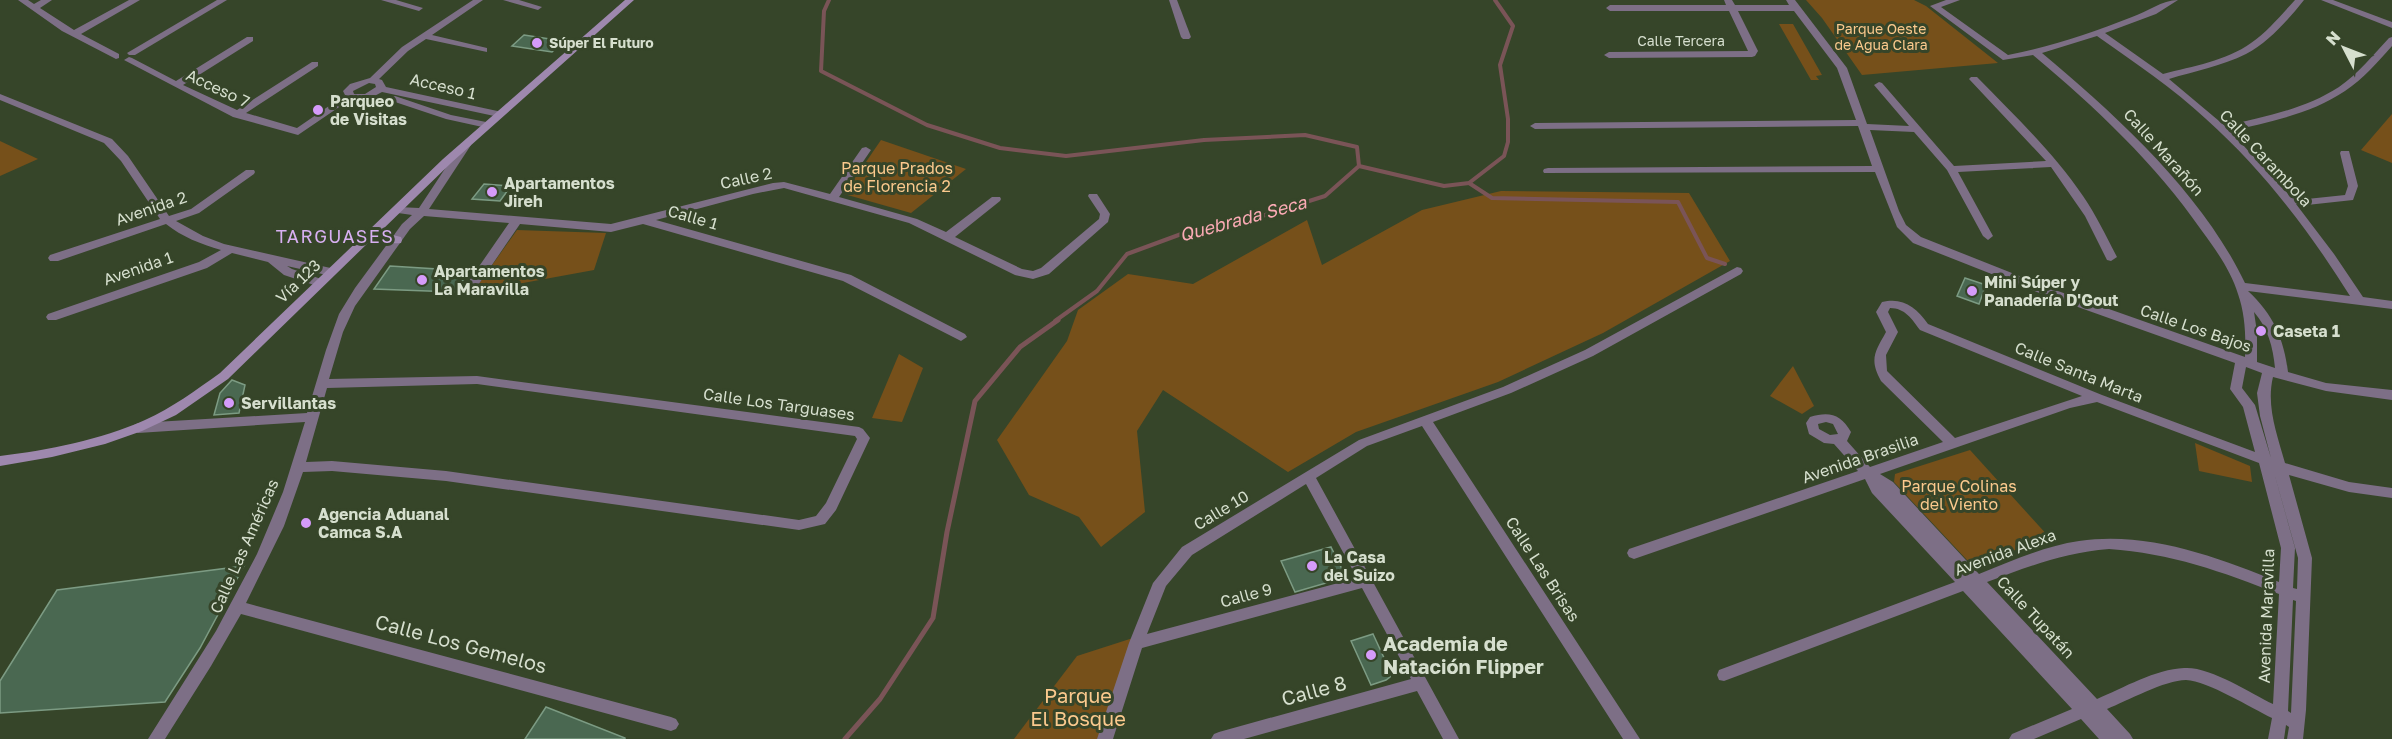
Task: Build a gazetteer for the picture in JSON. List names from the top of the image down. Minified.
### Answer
{"streets":{"main road":["Vía 123"],"street":["Calle Tercera","Acceso 1","Acceso 7","Calle Marañón","Calle Carambola","Calle 2","Avenida 2","Calle 1","Avenida 1","Calle Los Bajos","Calle Santa Marta","Calle Los Targuases","Avenida Brasilia","Calle 10","Calle Las Américas","Avenida Alexa","Calle Las Brisas","Calle 9","Avenida Maravilla","Calle Tupatán","Calle Los Gemelos","Calle 8"]},"crossings":[["Acceso 1","Acceso 7"],["Acceso 1","Vía 123"],["Calle Marañón","Calle Los Bajos"],["Calle Marañón","Avenida Maravilla"],["Calle 2","Calle 1"],["Calle 1","Vía 123"],["Calle 1","Calle Las Américas"],["Vía 123","Calle Las Américas"],["Calle Los Bajos","Avenida Maravilla"],["Calle Santa Marta","Avenida Brasilia"],["Calle Santa Marta","Avenida Maravilla"],["Calle Los Targuases","Calle Las Américas"],["Avenida Brasilia","Calle Tupatán"],["Calle 10","Calle 9"],["Calle Las Américas","Calle Los Gemelos"],["Avenida Alexa","Avenida Maravilla"],["Avenida Alexa","Calle Tupatán"]],"districts":["TARGUASES"],"water":["Quebrada Seca"],"parks":["Parque Oeste de Agua Clara","Parque Prados de Florencia 2","Parque Colinas del Viento","Parque El Bosque"],"places":["Súper El Futuro","Parqueo de Visitas","Apartamentos Jireh","Apartamentos La Maravilla","Mini Súper y Panadería D'Gout","Caseta 1","Servillantas","Agencia Aduanal Camca S.A","La Casa del Suizo","Academia de Natación Flipper"],"north":"top left"}
